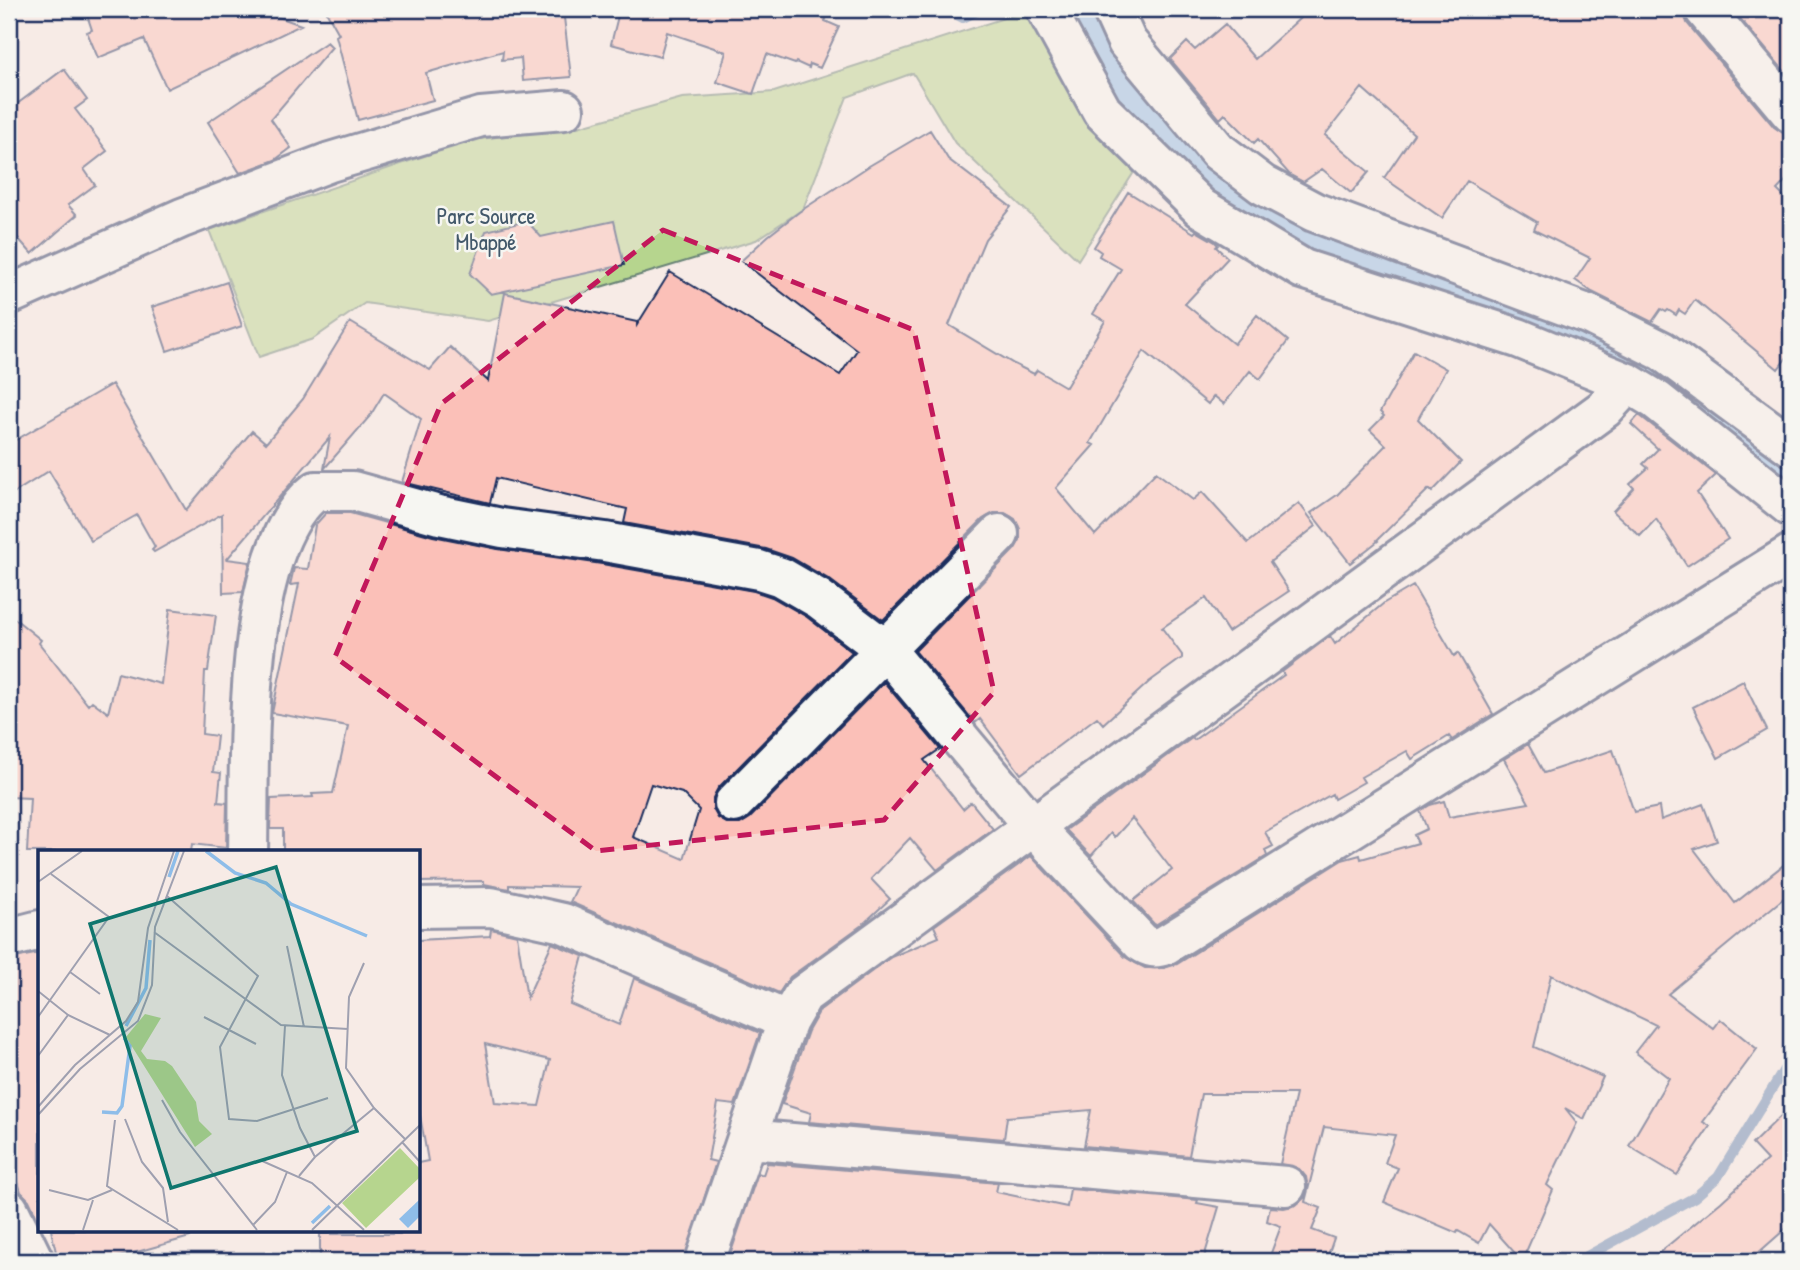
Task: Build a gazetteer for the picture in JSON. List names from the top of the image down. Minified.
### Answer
{"parks":["Parc Source Mbappé"]}
